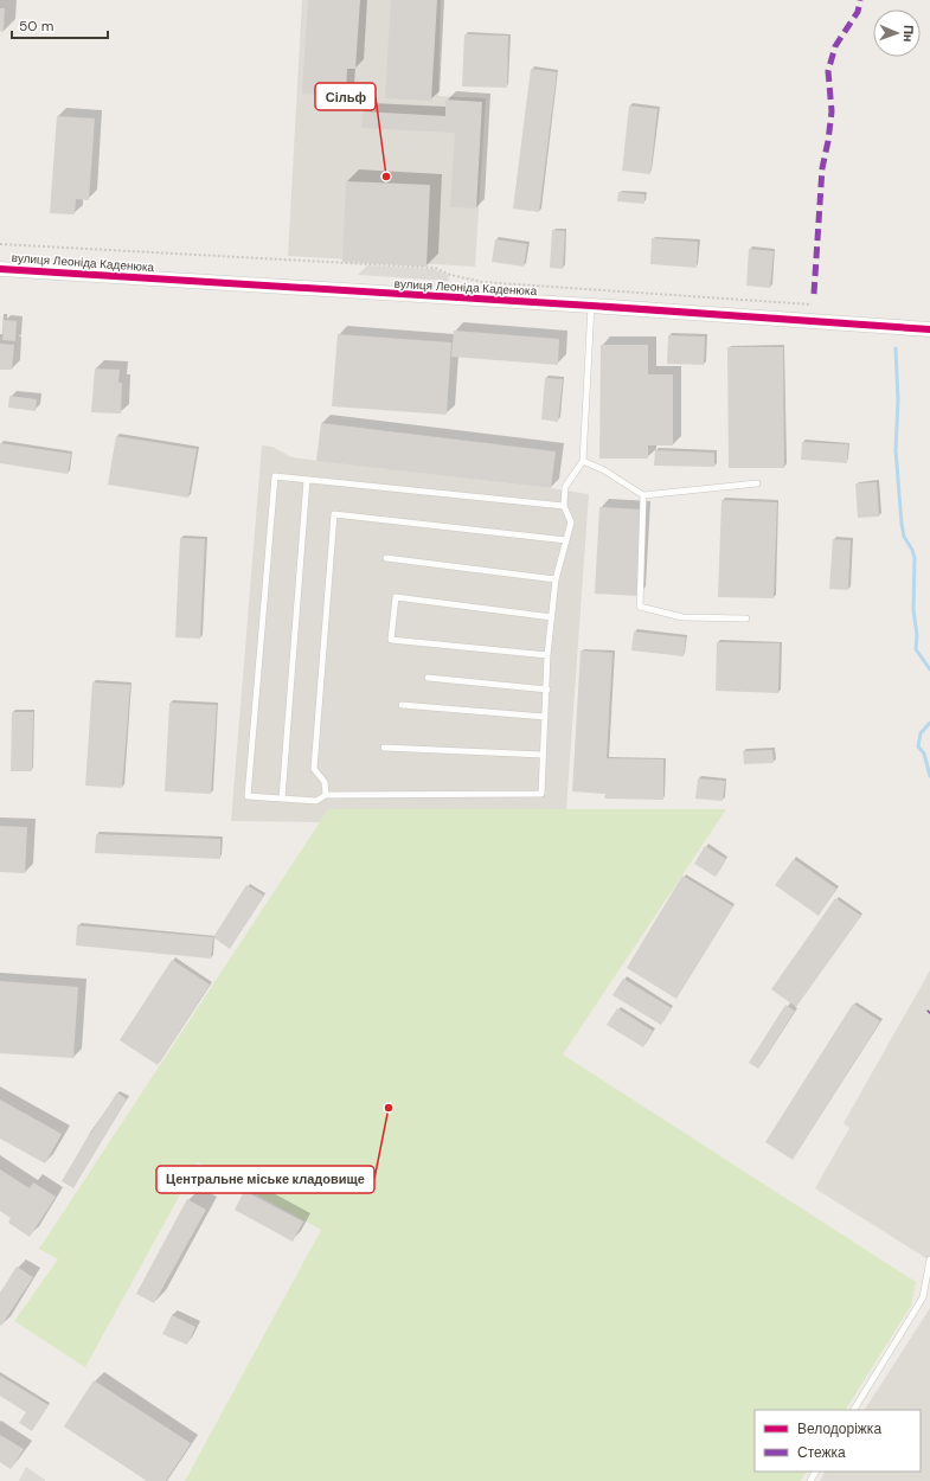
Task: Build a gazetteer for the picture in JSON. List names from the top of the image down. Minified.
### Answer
{"streets":{"street":["вулиця Леоніда Каденюка"]},"places":["Сільф","Центральне міське кладовище"],"legend":["Велодоріжка","Стежка"],"scale_bar":"50 m","north":"right"}
